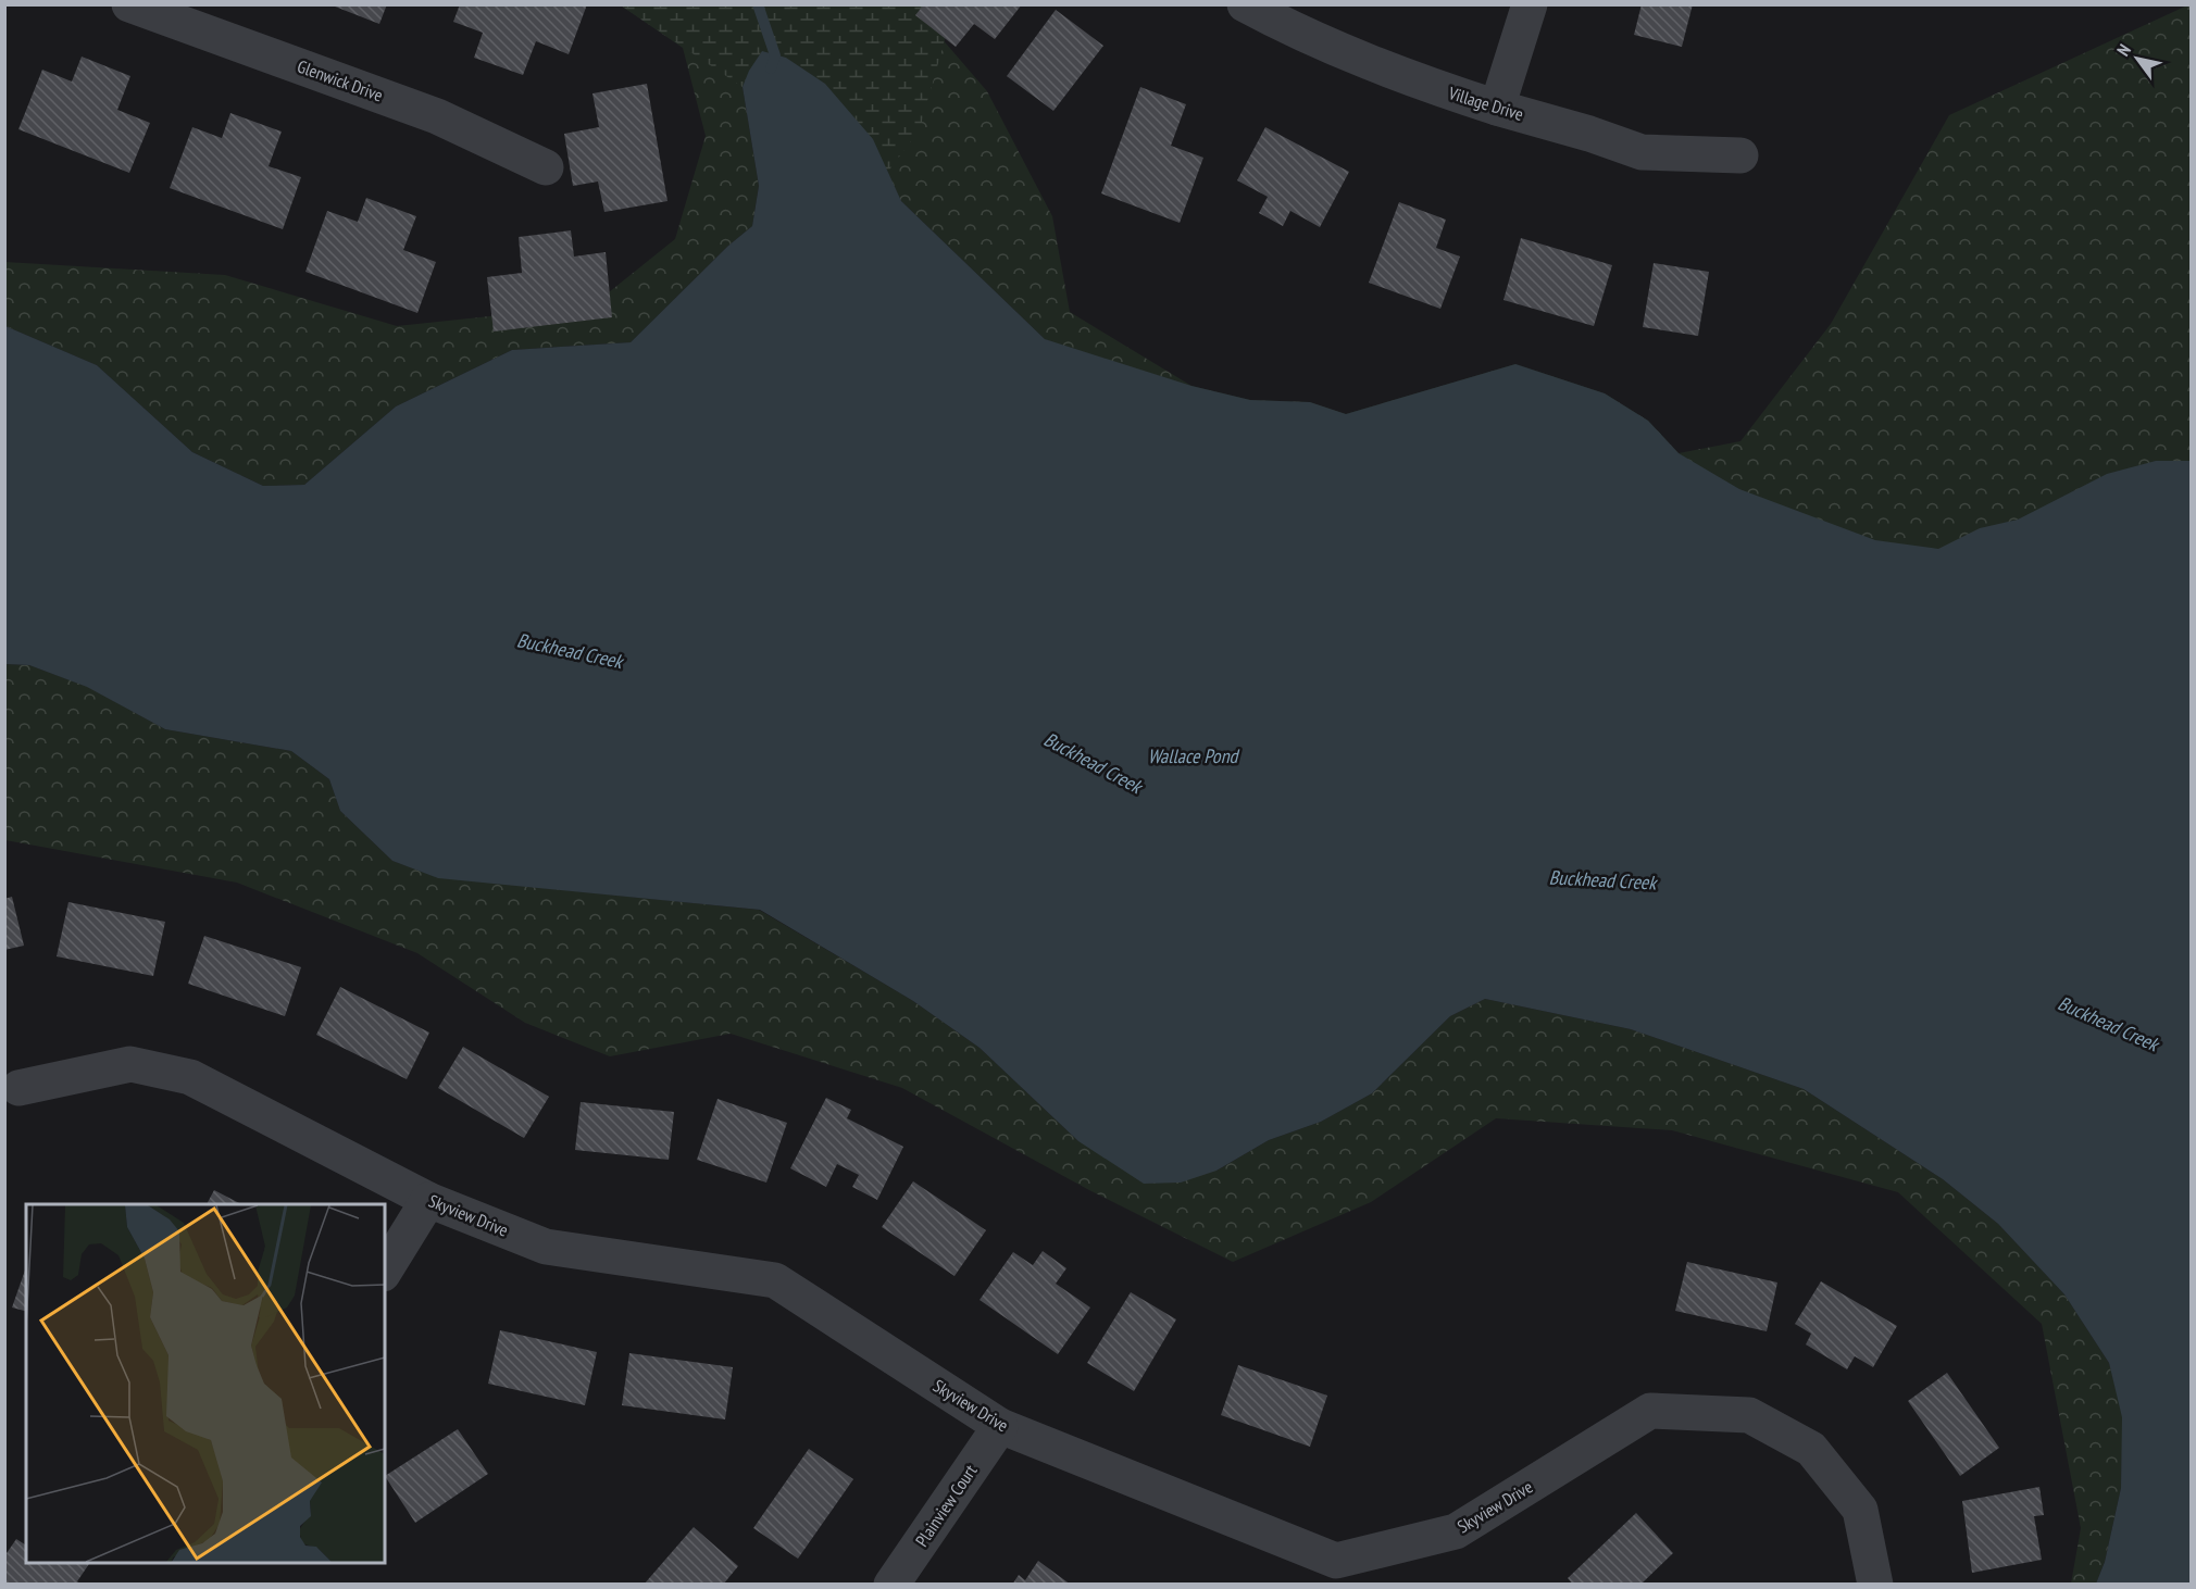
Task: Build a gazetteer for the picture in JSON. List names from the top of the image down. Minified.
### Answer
{"streets":{"street":["Glenwick Drive","Village Drive","Skyview Drive","Plainview Court"]},"crossings":[["Skyview Drive","Plainview Court"]],"water":["Buckhead Creek","Wallace Pond"],"north":"top left"}
